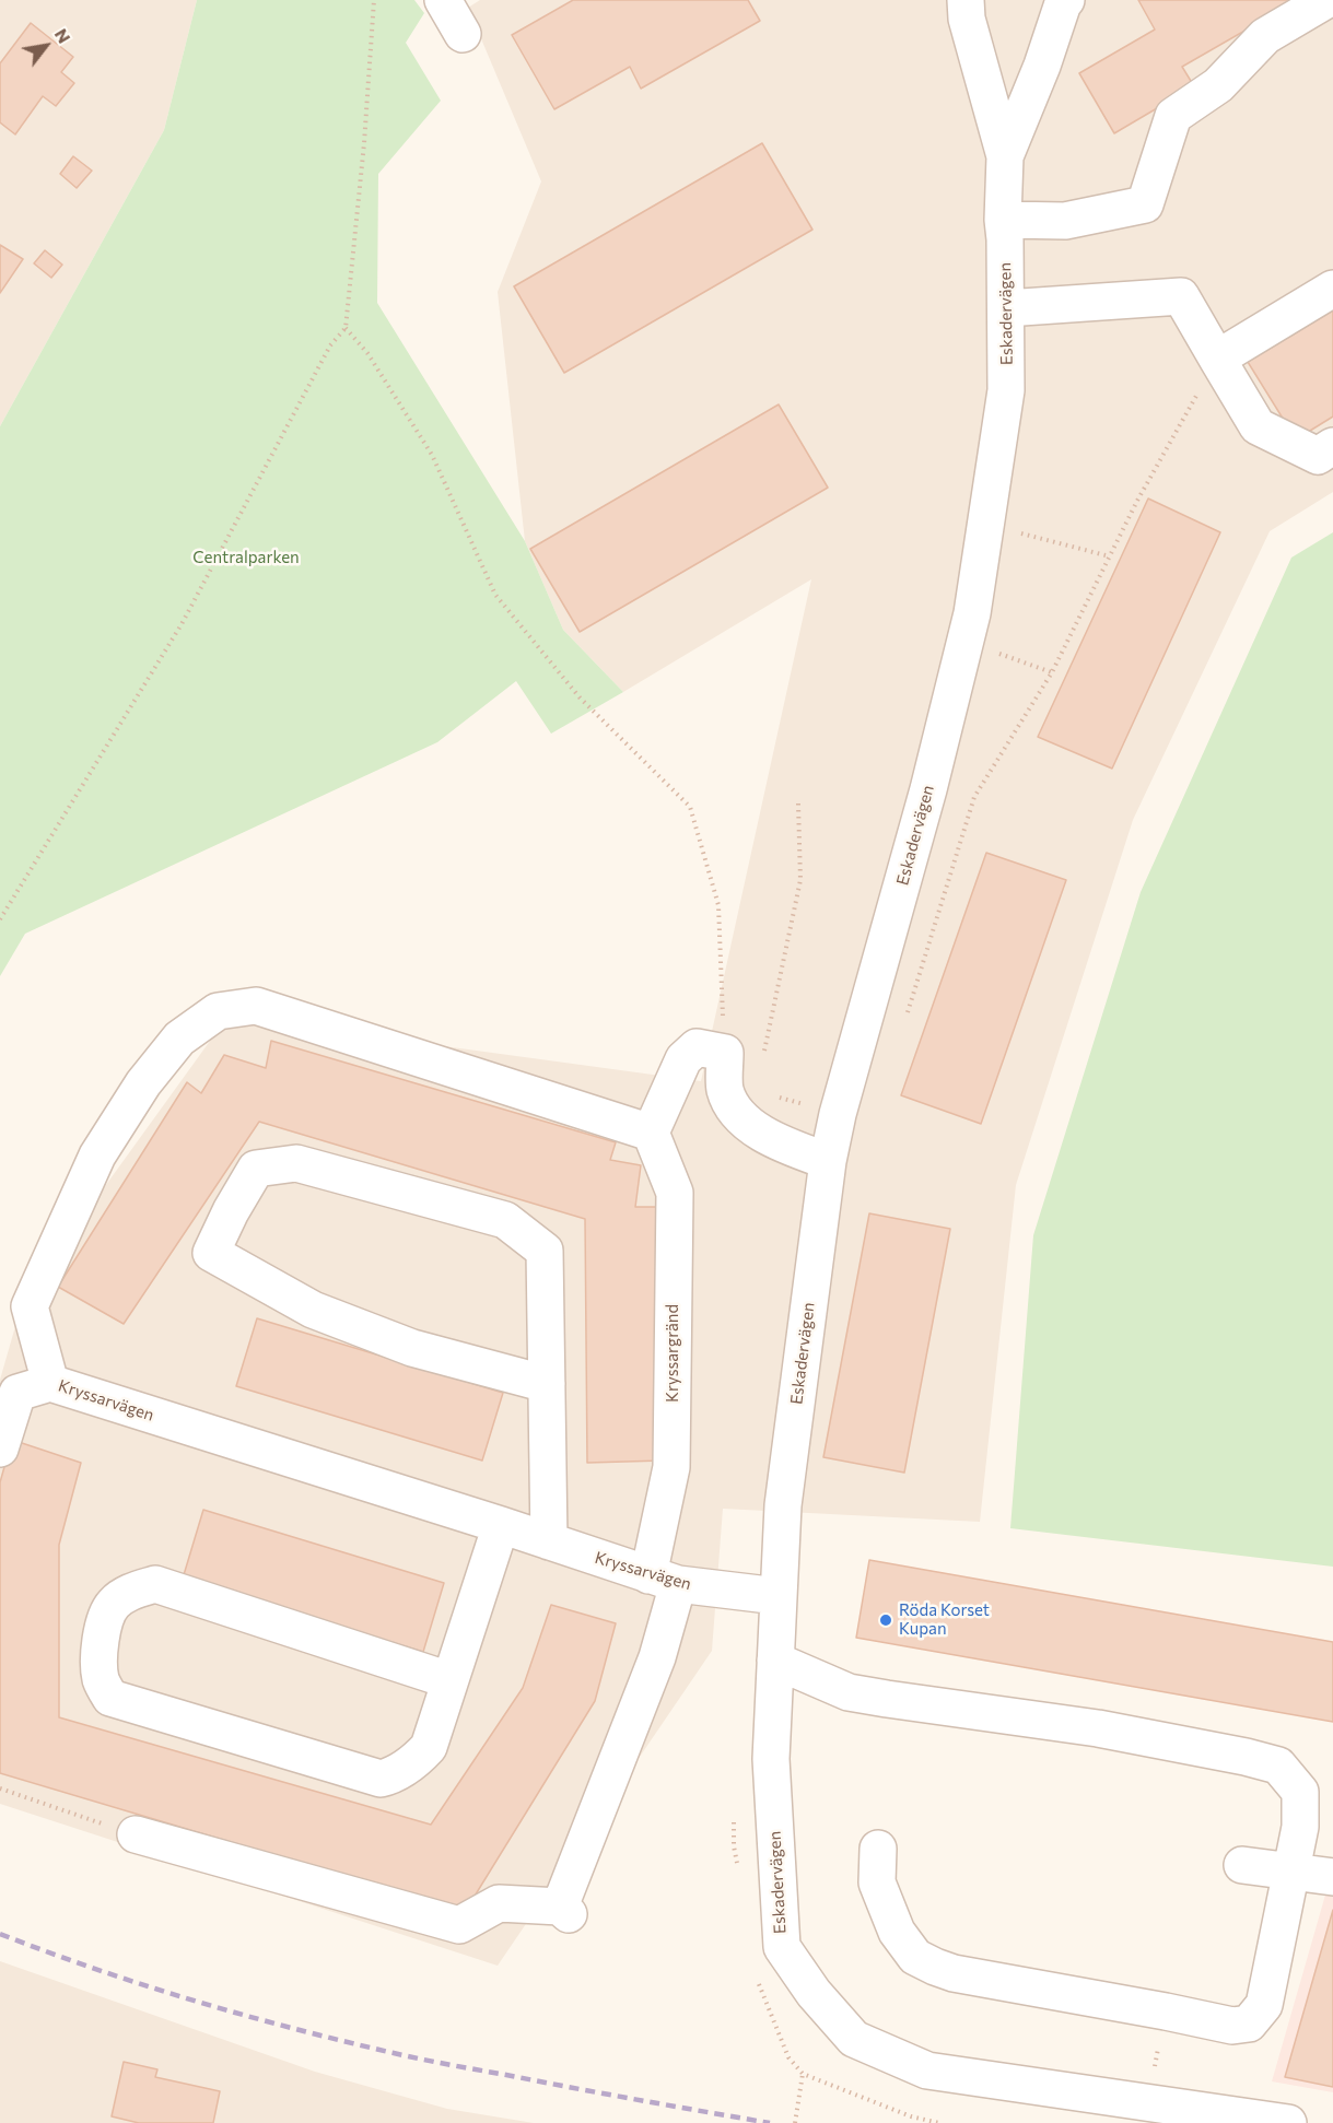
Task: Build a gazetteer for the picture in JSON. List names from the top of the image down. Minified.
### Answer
{"streets":{"street":["Eskadervägen","Kryssargränd","Kryssarvägen"]},"crossings":[["Eskadervägen","Kryssarvägen"],["Kryssargränd","Kryssarvägen"]],"parks":["Centralparken"],"places":["Röda Korset Kupan"],"north":"top right"}
